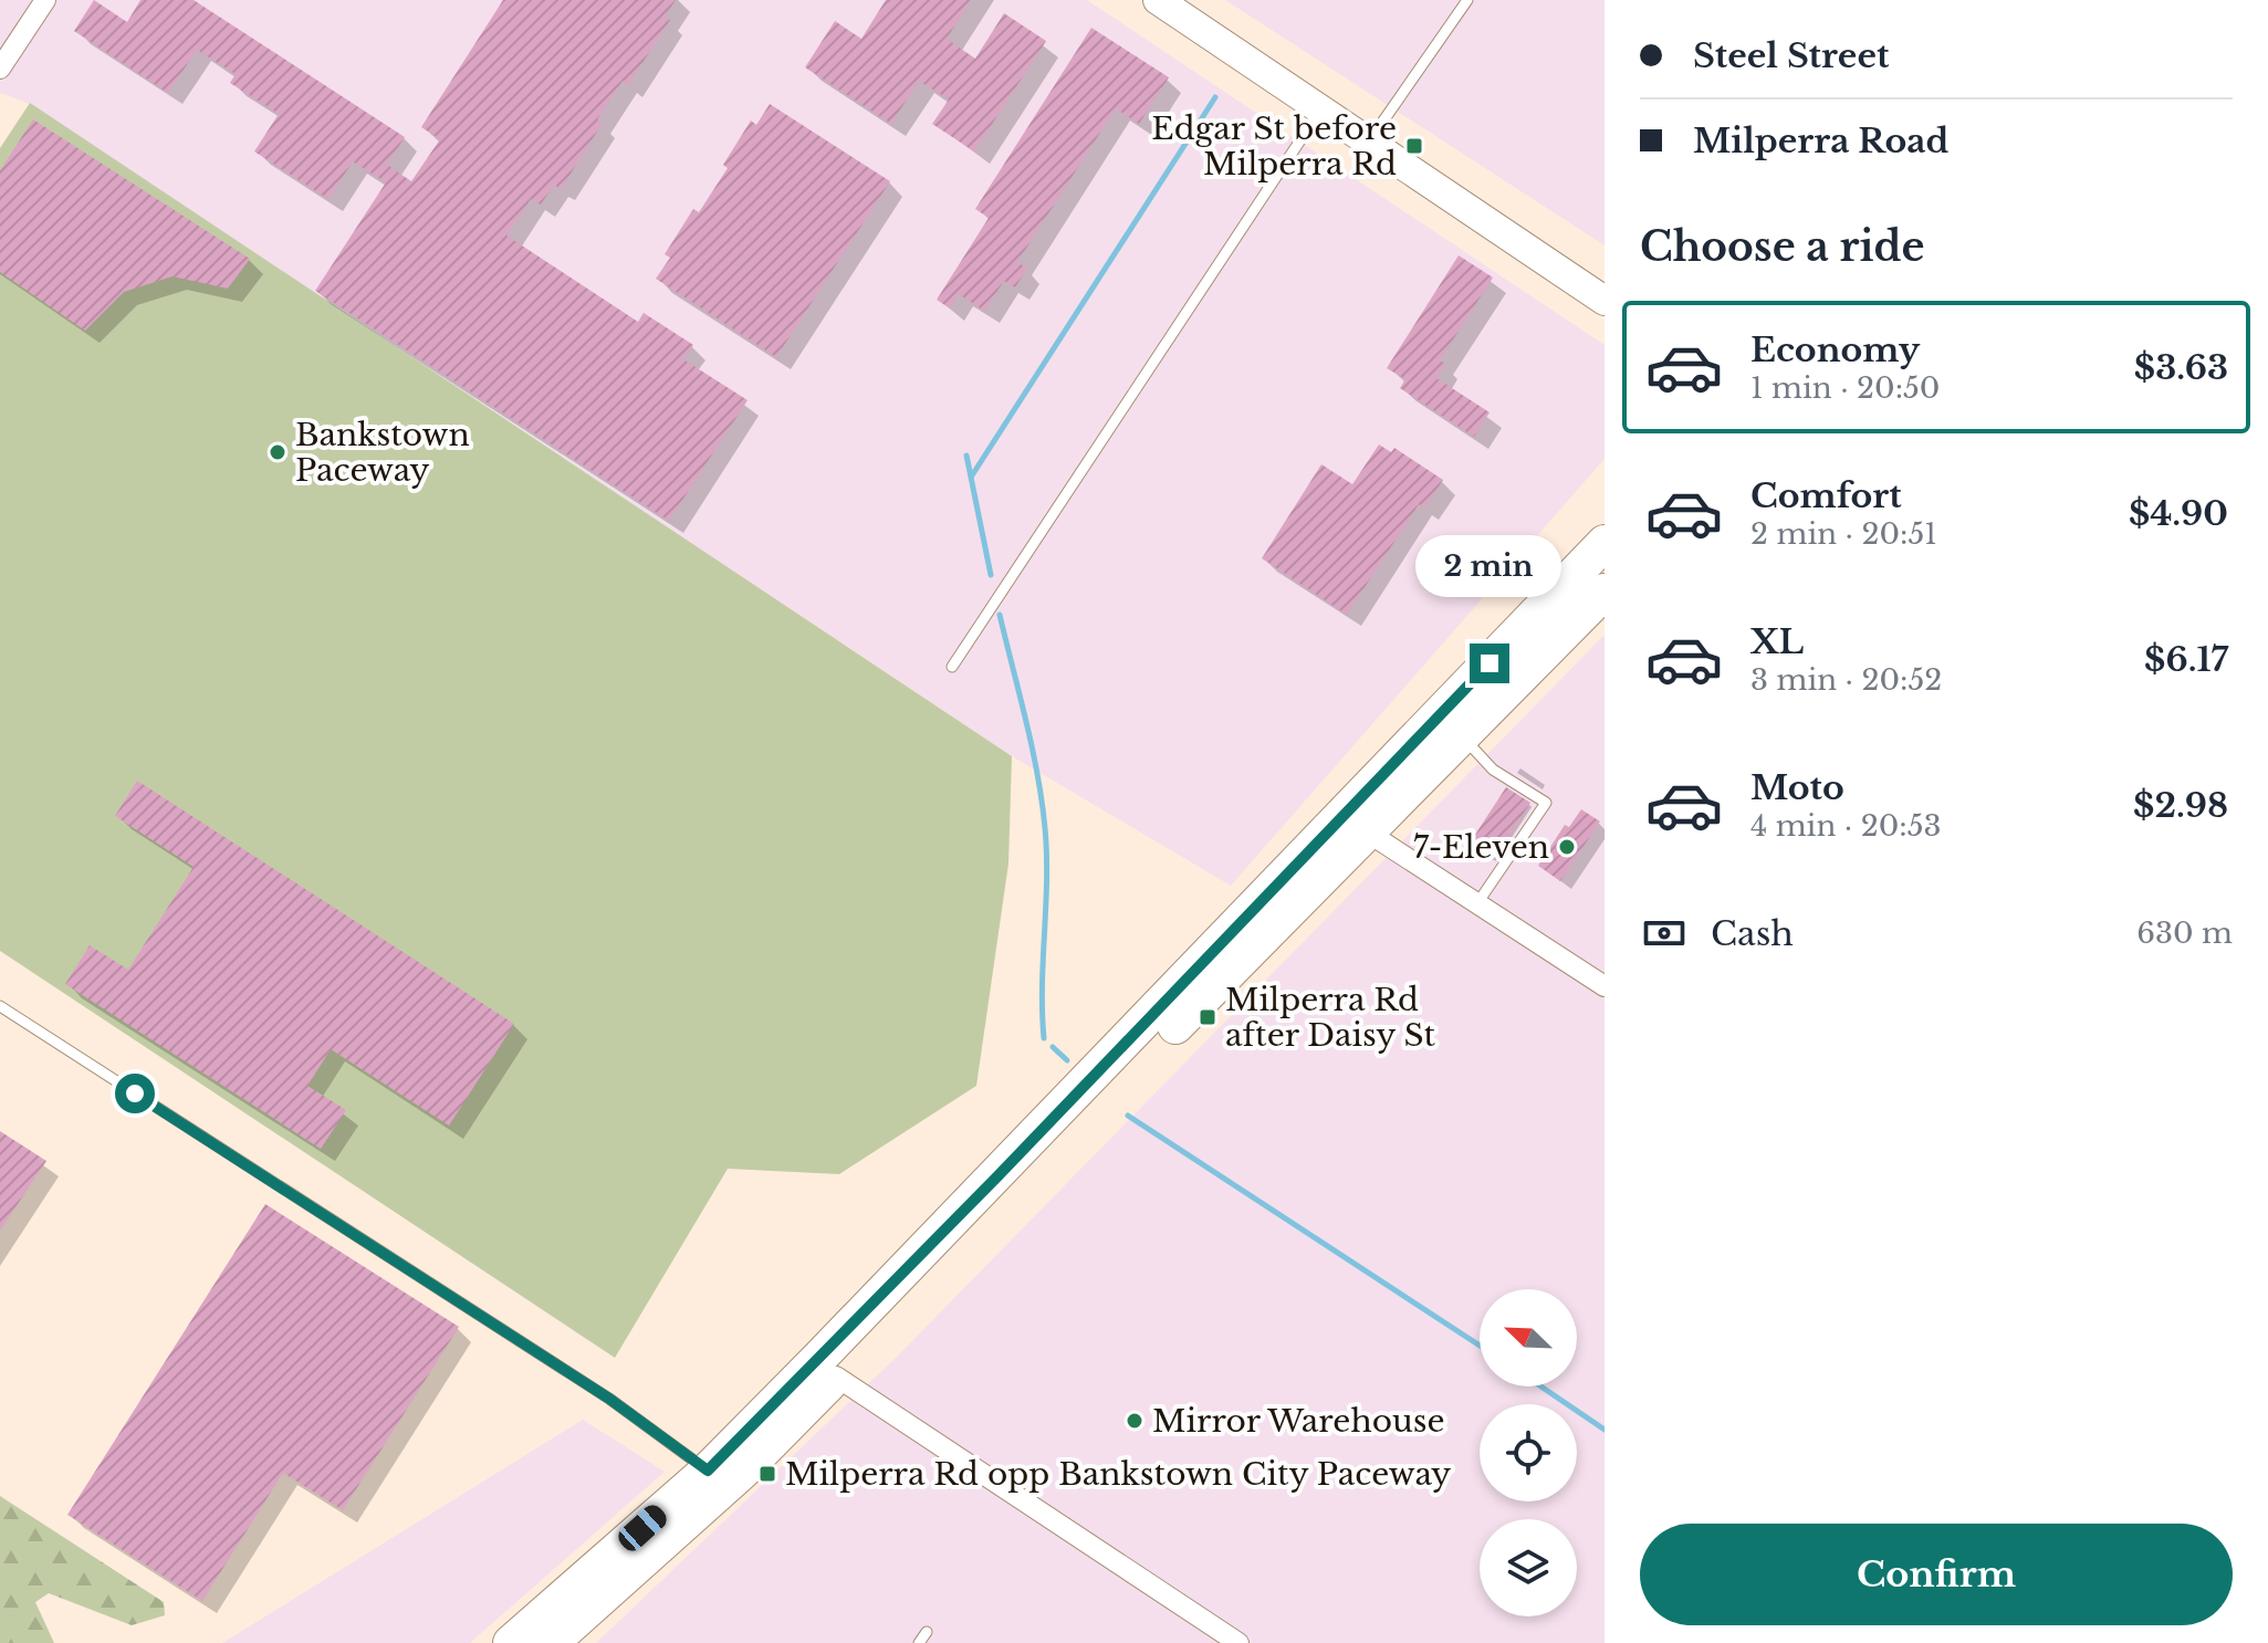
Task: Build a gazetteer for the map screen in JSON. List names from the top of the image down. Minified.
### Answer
{"places":{"transit":["Edgar St before Milperra Rd","Milperra Rd after Daisy St","Milperra Rd opp Bankstown City Paceway"],"other":["Bankstown Paceway","7-Eleven","Mirror Warehouse"]},"north":"top left","page":{"banner":["Steel Street","Milperra Road"],"heading":"Choose a ride","list":[{"name":"Economy","note":"1 min · 20:50","value":"$3.63"},{"name":"Comfort","note":"2 min · 20:51","value":"$4.90"},{"name":"XL","note":"3 min · 20:52","value":"$6.17"},{"name":"Moto","note":"4 min · 20:53","value":"$2.98"}],"bubble":"2 min","pay":["Cash","630 m"],"buttons":"Confirm"}}
